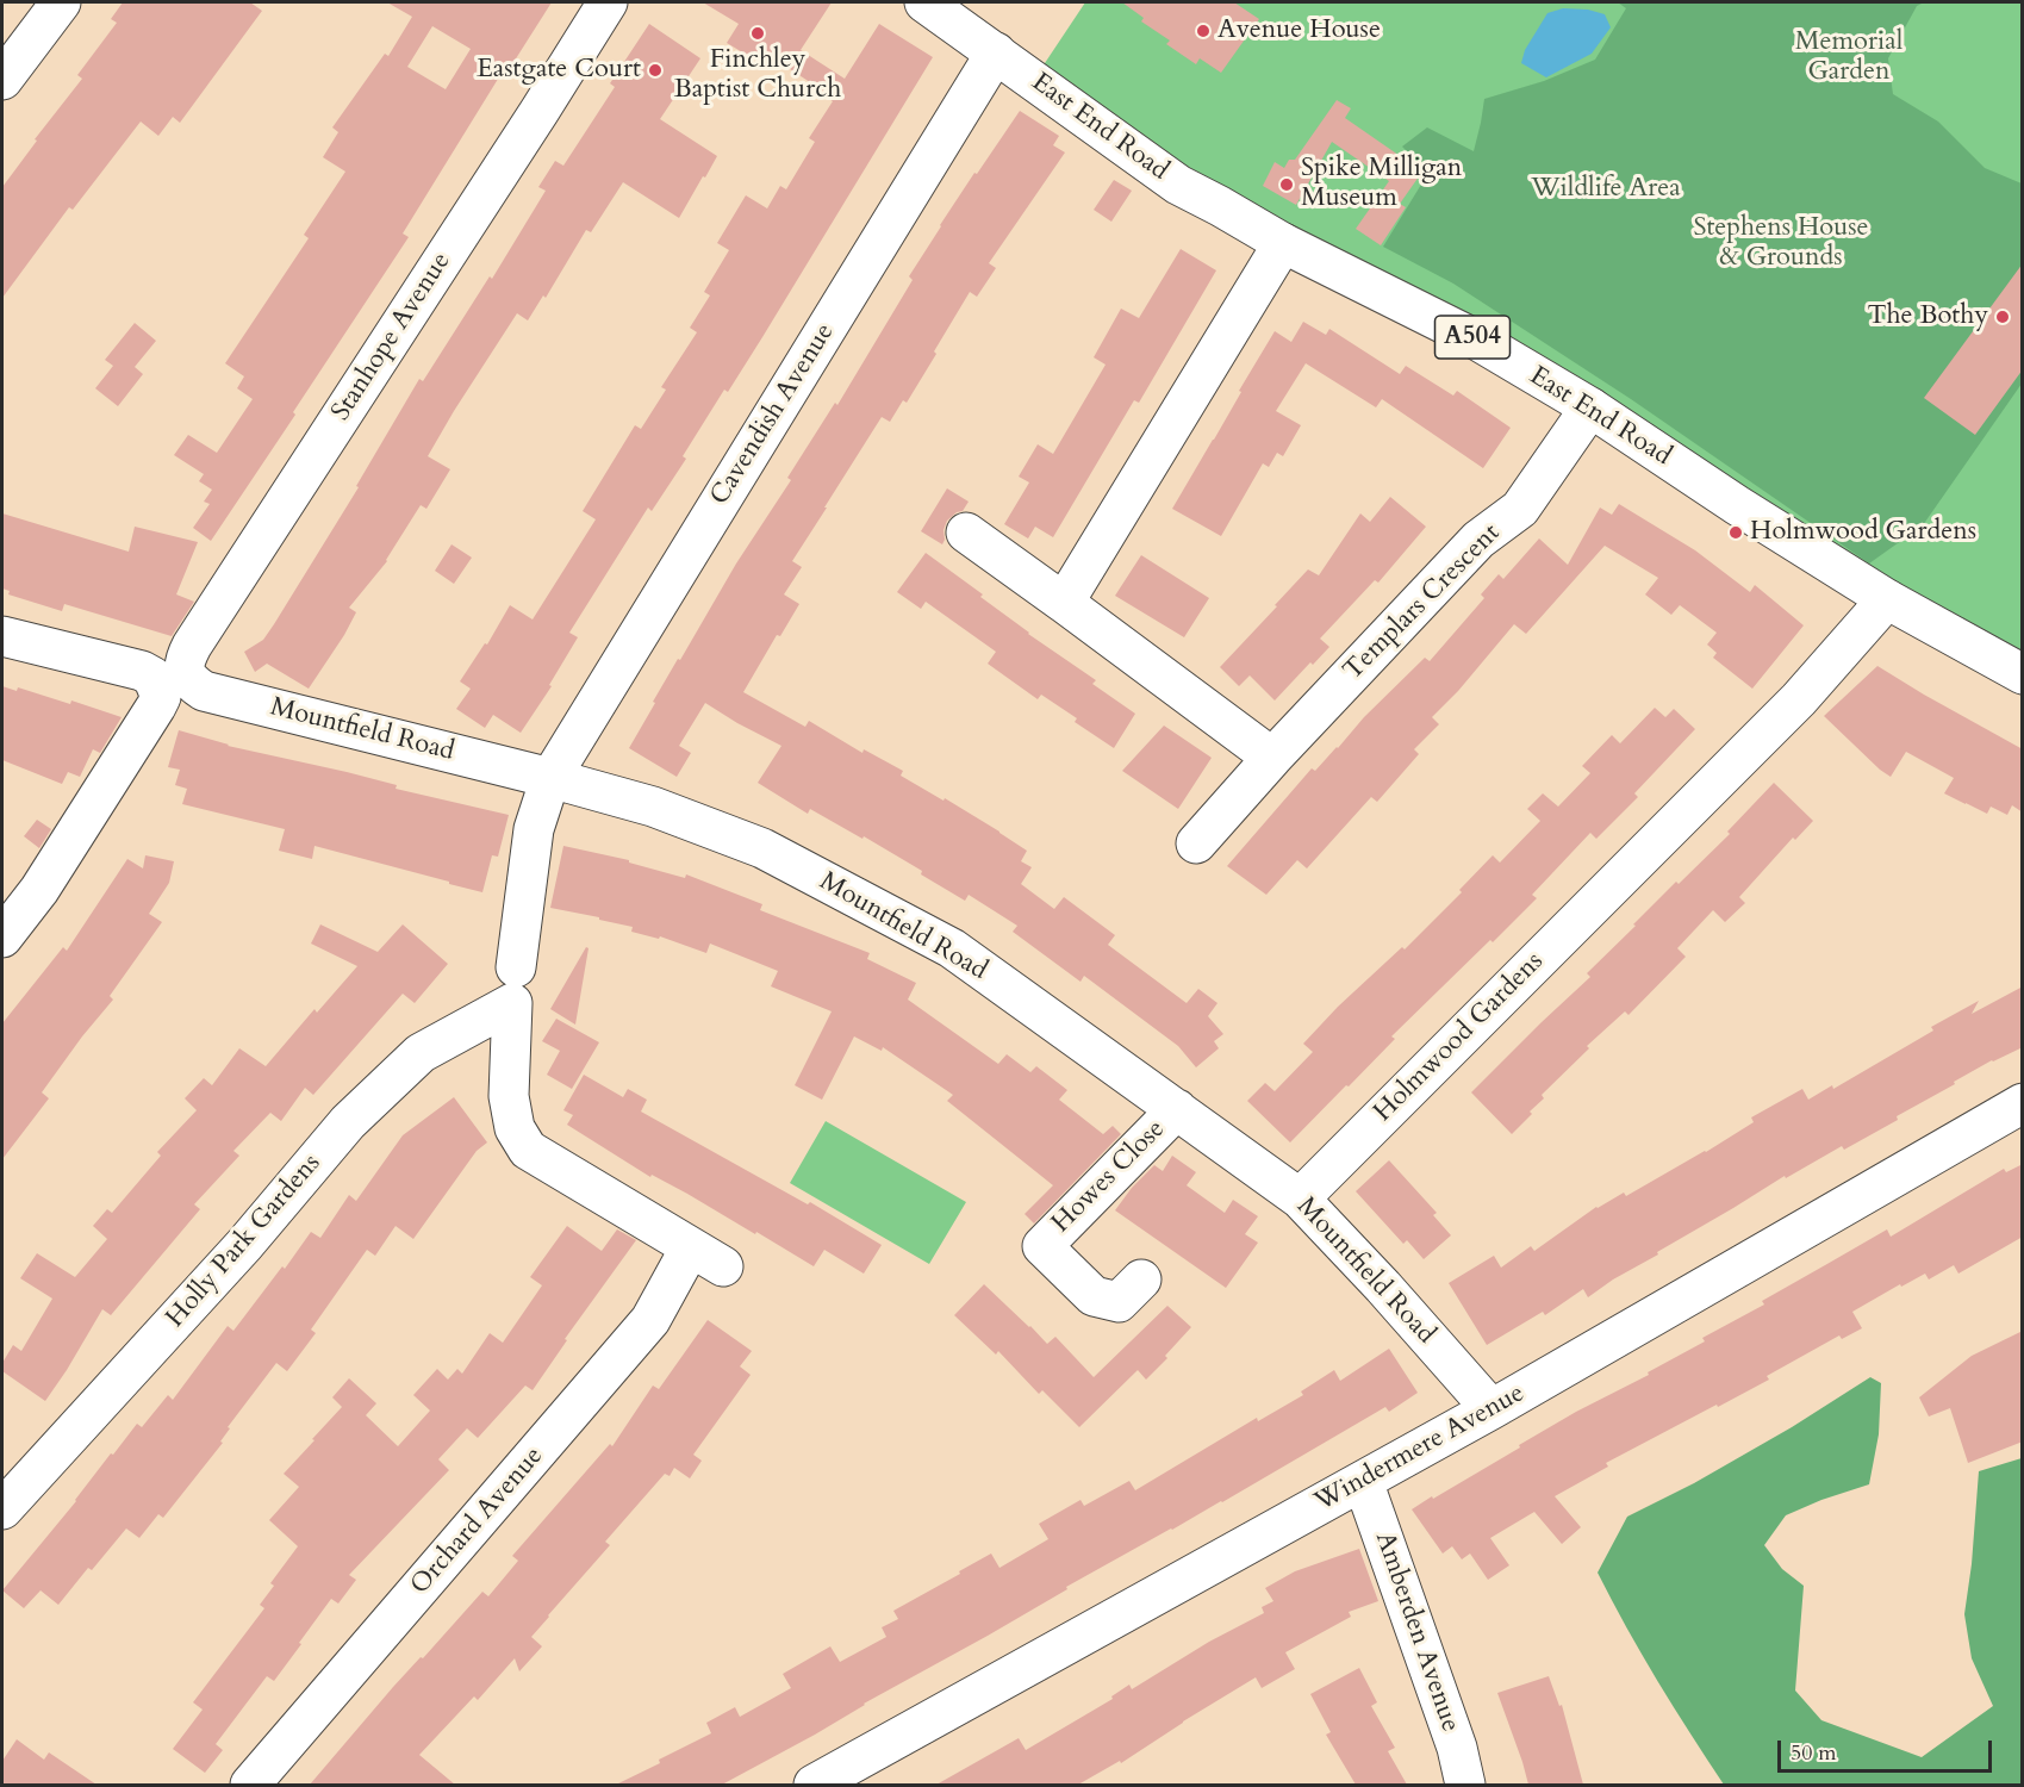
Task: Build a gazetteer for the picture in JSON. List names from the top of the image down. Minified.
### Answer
{"streets":{"street":["East End Road","Stanhope Avenue","A504","Cavendish Avenue","Templars Crescent","Mountfield Road","Holmwood Gardens","Howes Close","Holly Park Gardens","Windermere Avenue","Orchard Avenue","Amberden Avenue"]},"crossings":[["East End Road","Cavendish Avenue"],["East End Road","Templars Crescent"],["East End Road","Holmwood Gardens"],["Stanhope Avenue","Mountfield Road"],["Cavendish Avenue","Mountfield Road"],["Cavendish Avenue","Holly Park Gardens"],["Cavendish Avenue","Orchard Avenue"],["Mountfield Road","Holmwood Gardens"],["Mountfield Road","Howes Close"],["Mountfield Road","Windermere Avenue"],["Windermere Avenue","Amberden Avenue"]],"parks":["Memorial Garden","Wildlife Area","Stephens House & Grounds"],"places":["Avenue House","Finchley Baptist Church","Eastgate Court","Spike Milligan Museum","The Bothy","Holmwood Gardens"],"scale_bar":"50 m"}
